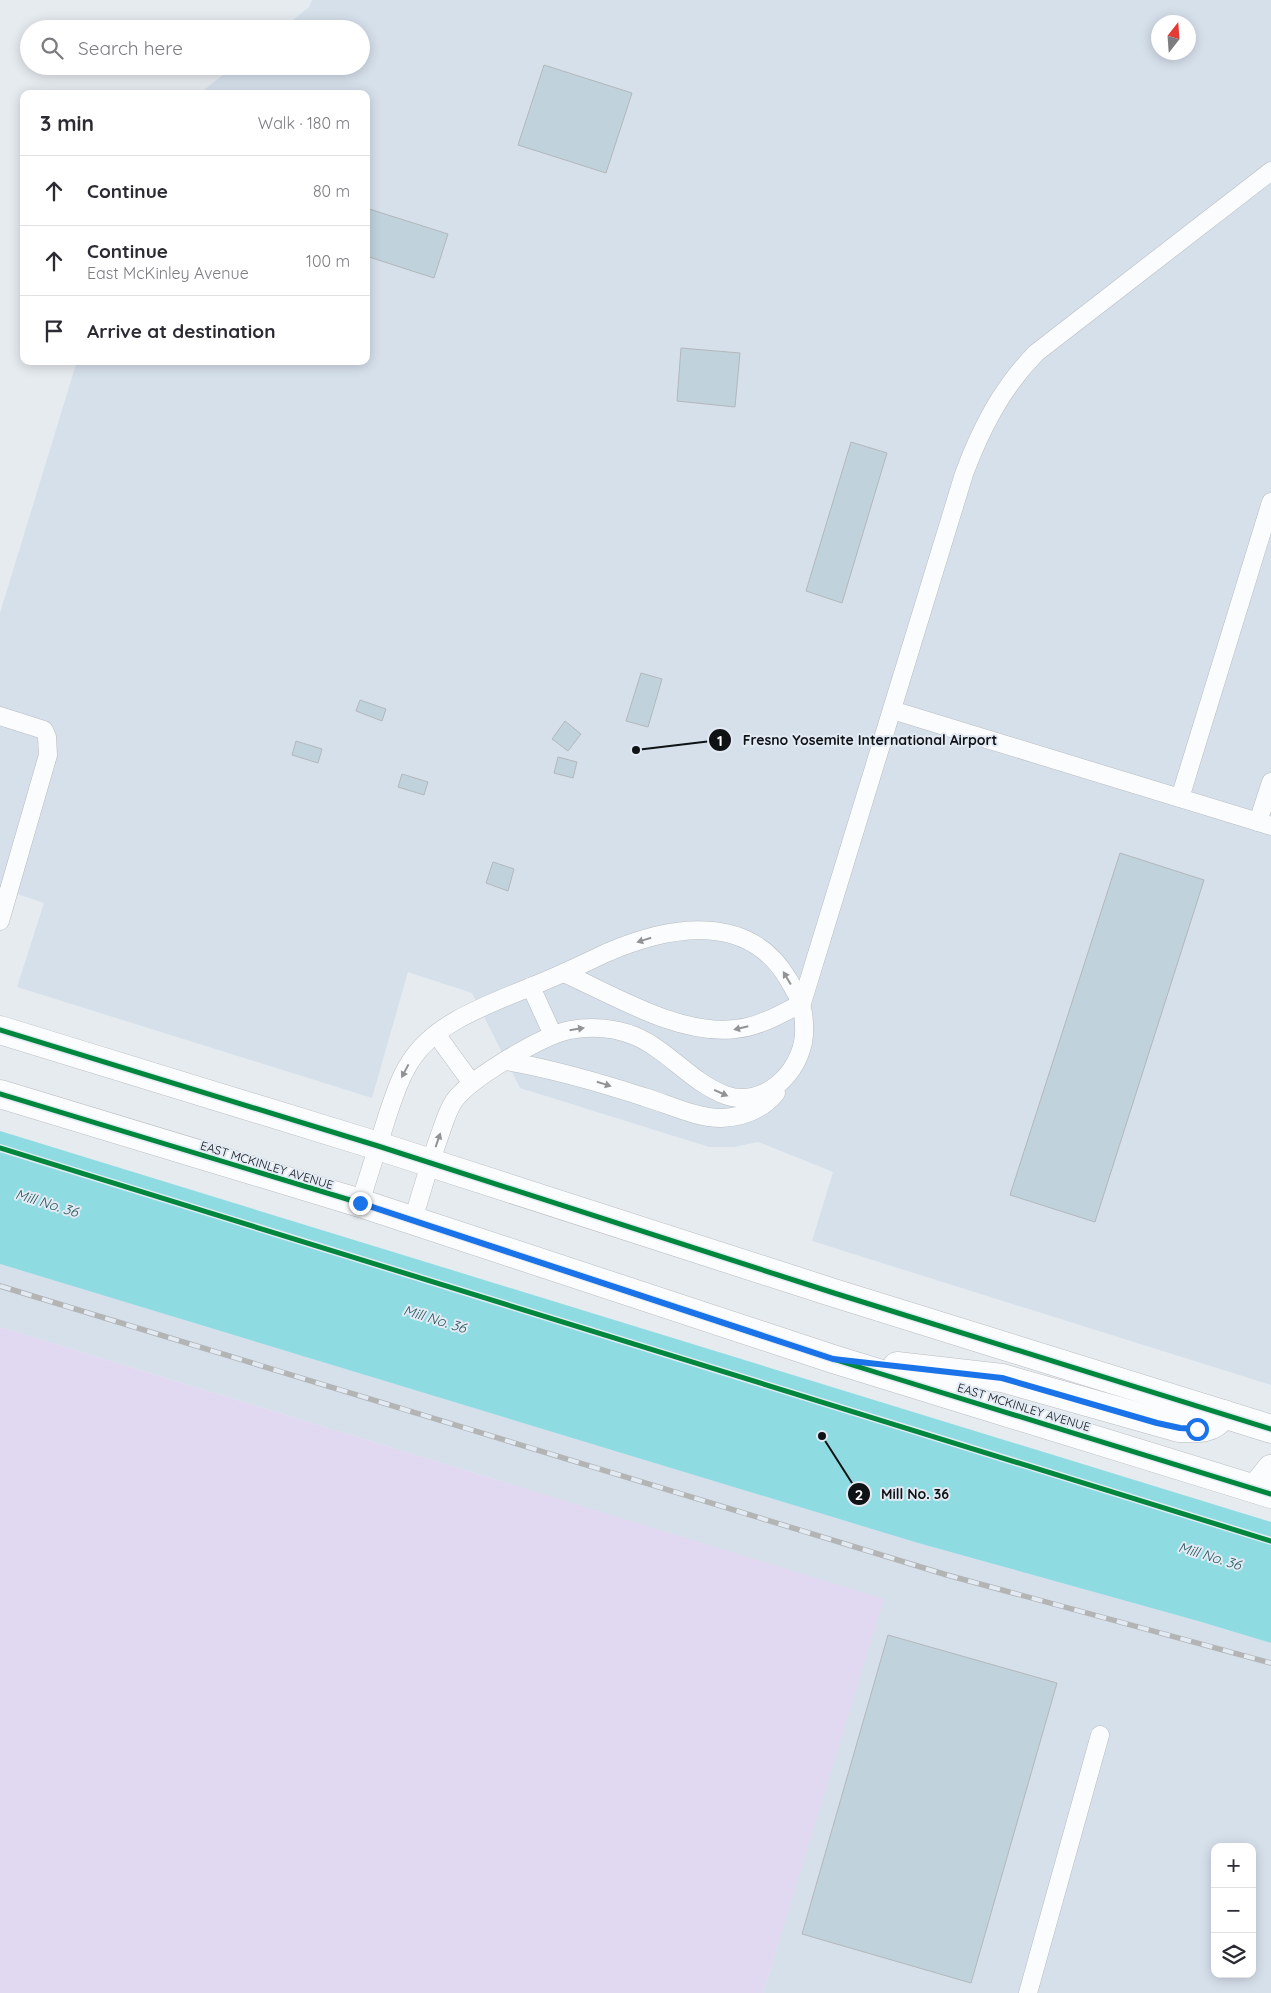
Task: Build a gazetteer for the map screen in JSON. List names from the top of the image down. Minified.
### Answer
{"streets":{"main road":["EAST MCKINLEY AVENUE"]},"water":["Mill No. 36"],"places":["Fresno Yosemite International Airport","Mill No. 36"],"north":"top","page":{"search":"Search here","heading":["3 min","Walk · 180 m"],"list":[["Continue","80 m"],["Continue","East McKinley Avenue","100 m"],"Arrive at destination"],"map_buttons":["+","−"]}}
